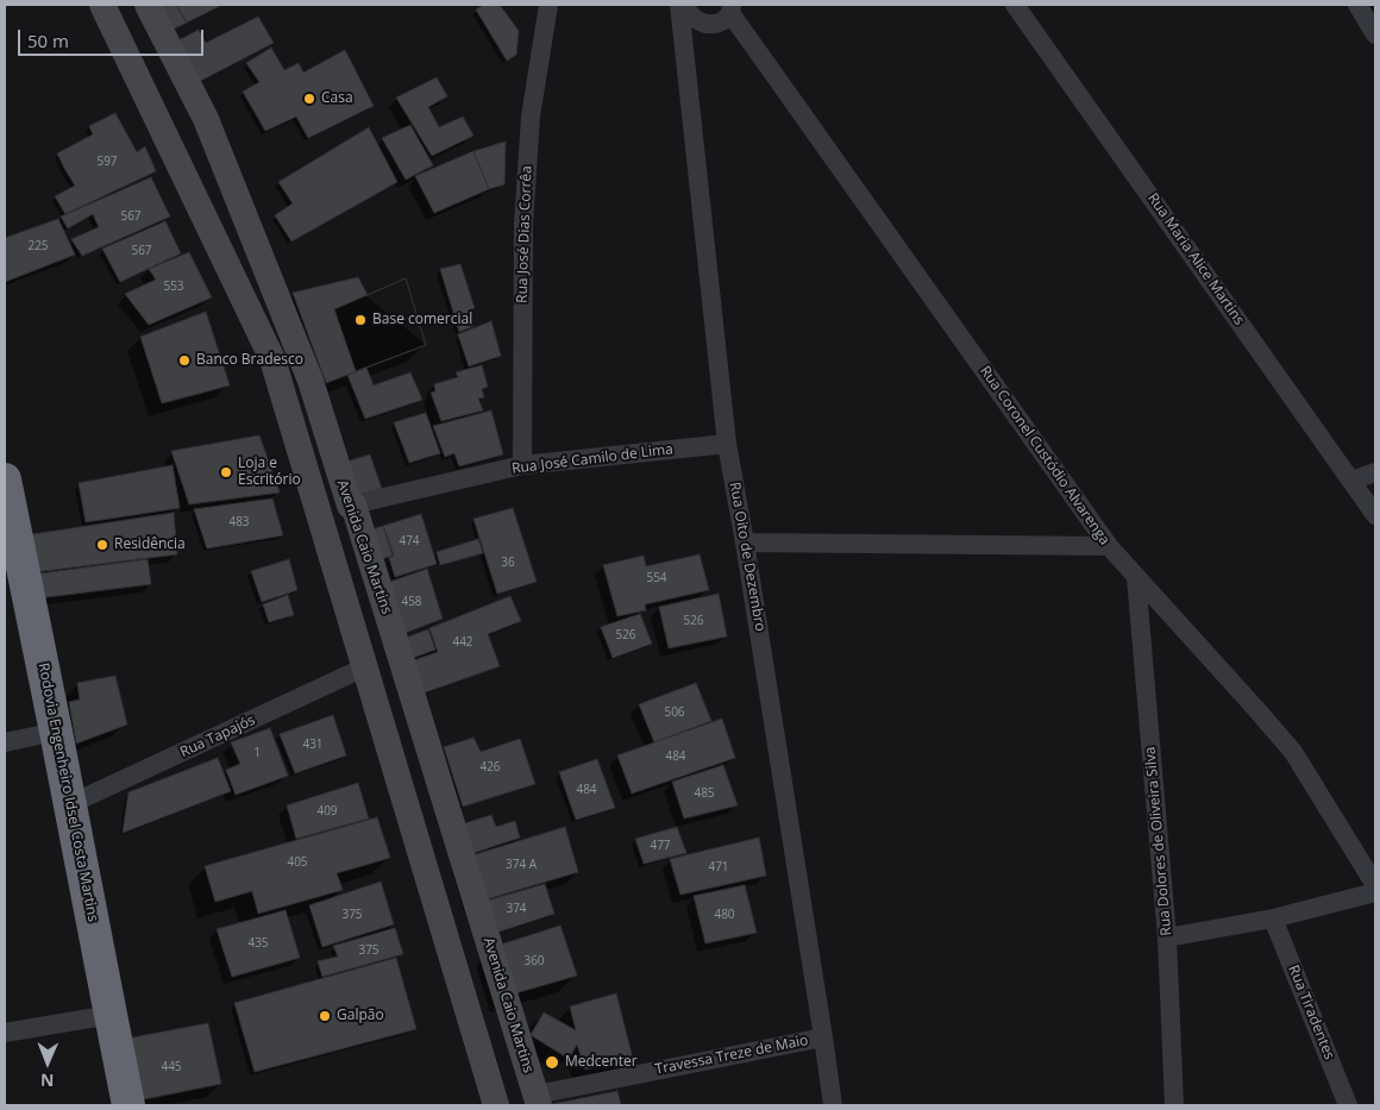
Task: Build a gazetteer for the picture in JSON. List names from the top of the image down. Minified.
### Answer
{"streets":{"highway":["Rodovia Engenheiro Idsel Costa Martins"],"main road":["Avenida Caio Martins"],"street":["Rua José Dias Corrêa","Rua Maria Alice Martins","Rua Coronel Custódio Alvarenga","Rua José Camilo de Lima","Rua Oito de Dezembro","Rua Tapajós","Rua Dolores de Oliveira Silva","Rua Tiradentes","Travessa Treze de Maio"]},"crossings":[["Rua José Dias Corrêa","Rua José Camilo de Lima"],["Rua Coronel Custódio Alvarenga","Rua Dolores de Oliveira Silva"],["Rua José Camilo de Lima","Avenida Caio Martins"],["Rua José Camilo de Lima","Rua Oito de Dezembro"],["Avenida Caio Martins","Rua Tapajós"],["Avenida Caio Martins","Travessa Treze de Maio"],["Rua Oito de Dezembro","Travessa Treze de Maio"],["Rua Tapajós","Rodovia Engenheiro Idsel Costa Martins"]],"places":["Casa","Base comercial","Banco Bradesco","Loja e Escritório","Residência","Galpão","Medcenter"],"house_numbers":["597","567","225","567","553","483","474","36","554","458","526","526","442","506","431","1","484","426","484","485","409","477","405","374 A","471","374","375","480","435","375","360","445"],"scale_bar":"50 m","north":"bottom"}
